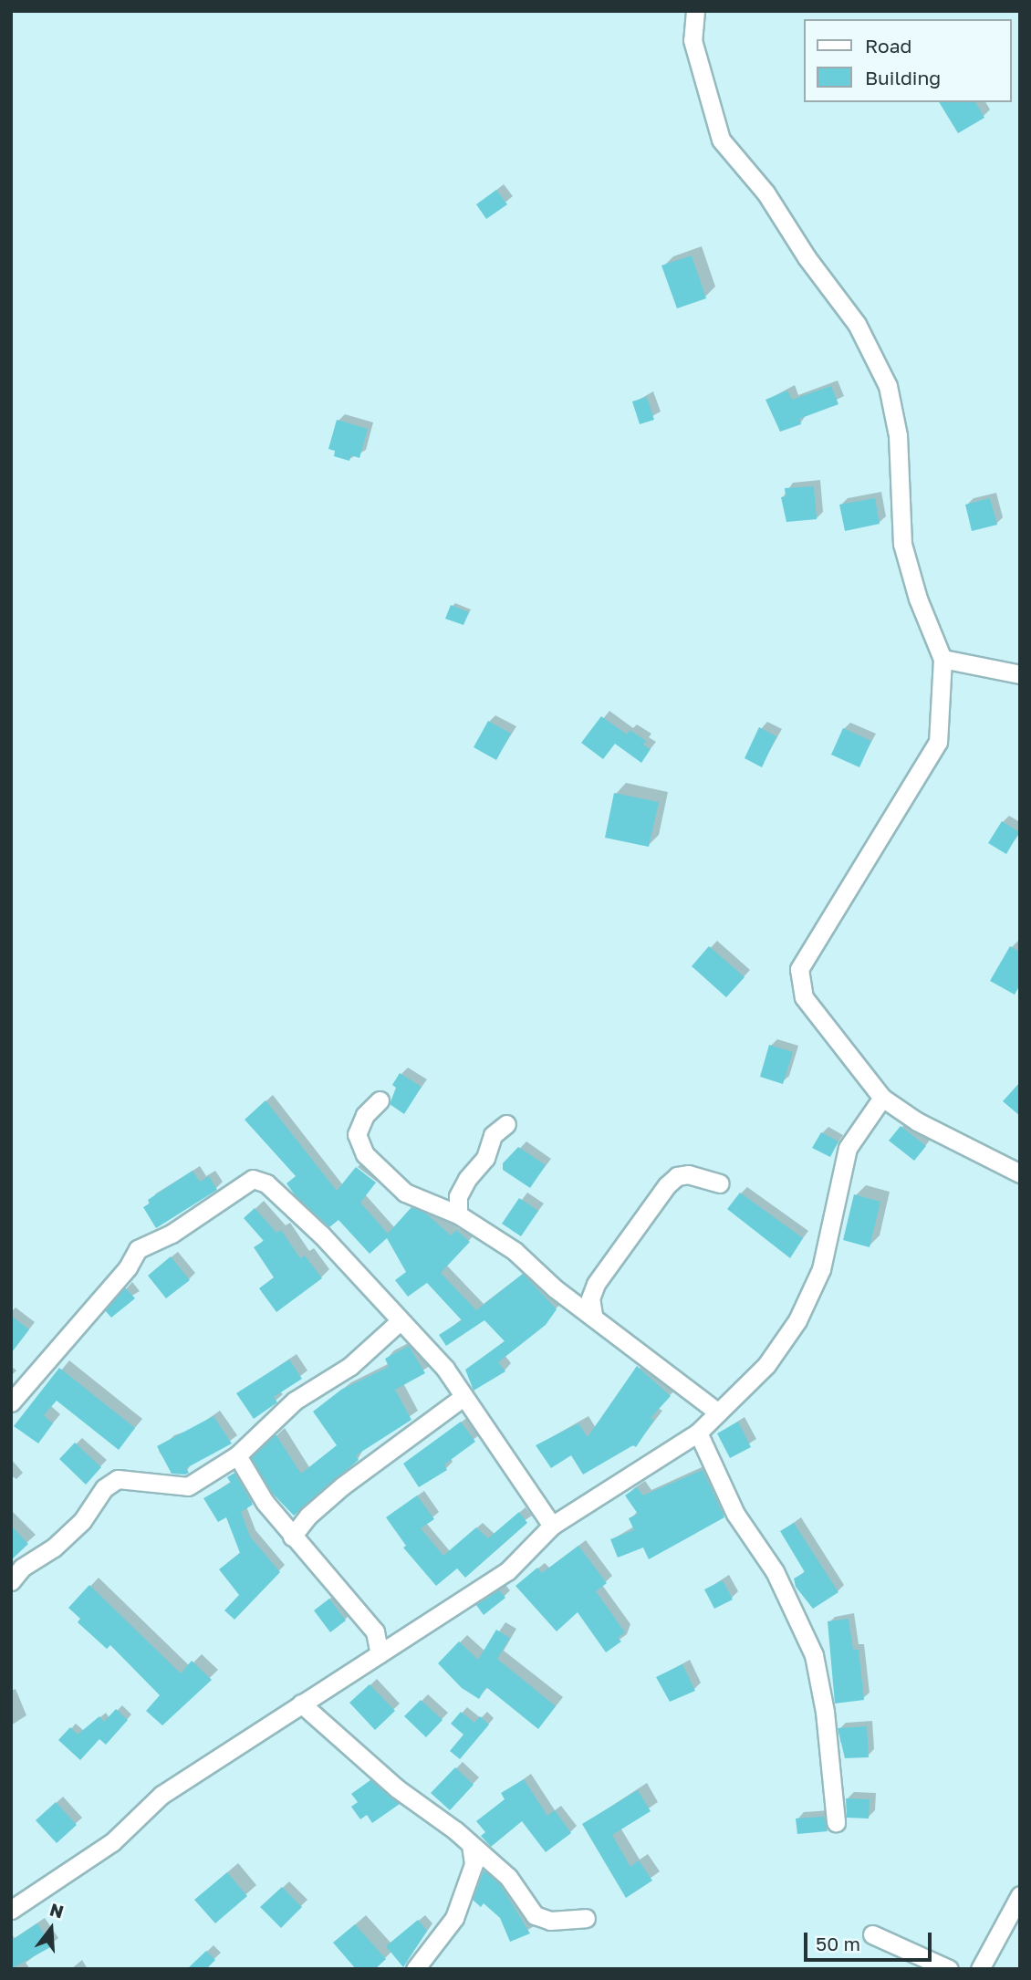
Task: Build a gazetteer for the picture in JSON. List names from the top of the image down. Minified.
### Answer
{"legend":["Road","Building"],"scale_bar":"50 m","north":"top"}
